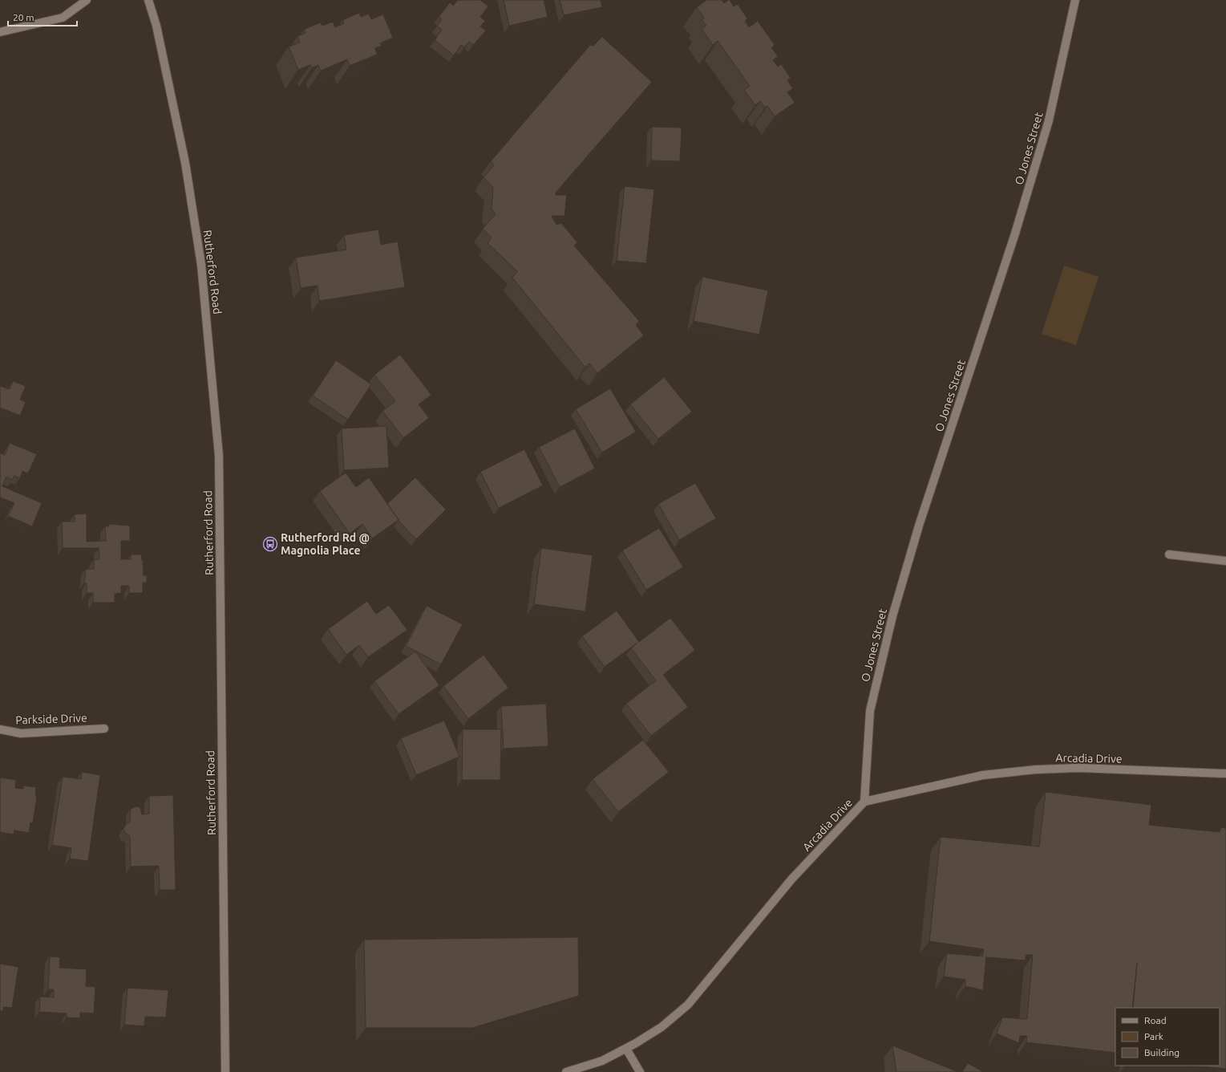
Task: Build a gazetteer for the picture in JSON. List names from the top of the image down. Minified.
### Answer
{"streets":{"street":["O Jones Street","Rutherford Road","Parkside Drive","Arcadia Drive"]},"crossings":[["O Jones Street","Arcadia Drive"]],"places":{"bus stop":["Rutherford Rd @ Magnolia Place"]},"legend":["Road","Park","Building"],"scale_bar":"20 m"}
